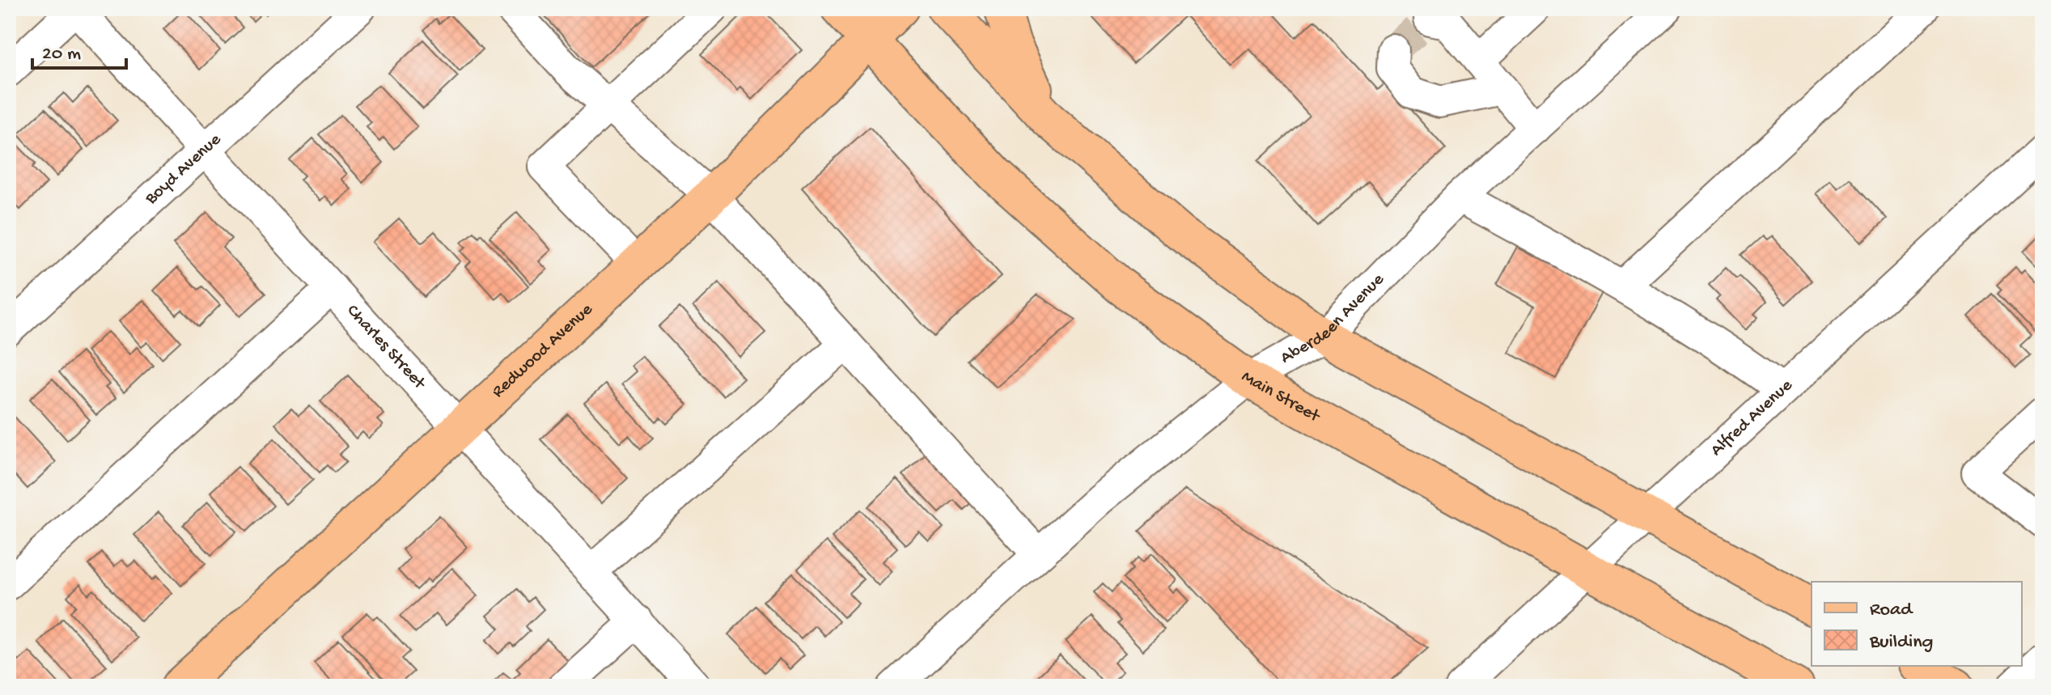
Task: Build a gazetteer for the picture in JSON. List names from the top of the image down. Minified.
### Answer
{"streets":{"main road":["Redwood Avenue","Main Street"],"street":["Boyd Avenue","Aberdeen Avenue","Charles Street","Alfred Avenue"]},"crossings":[["Boyd Avenue","Charles Street"],["Aberdeen Avenue","Main Street"],["Charles Street","Redwood Avenue"],["Redwood Avenue","Main Street"],["Main Street","Alfred Avenue"]],"legend":["Road","Building"],"scale_bar":"20 m"}
